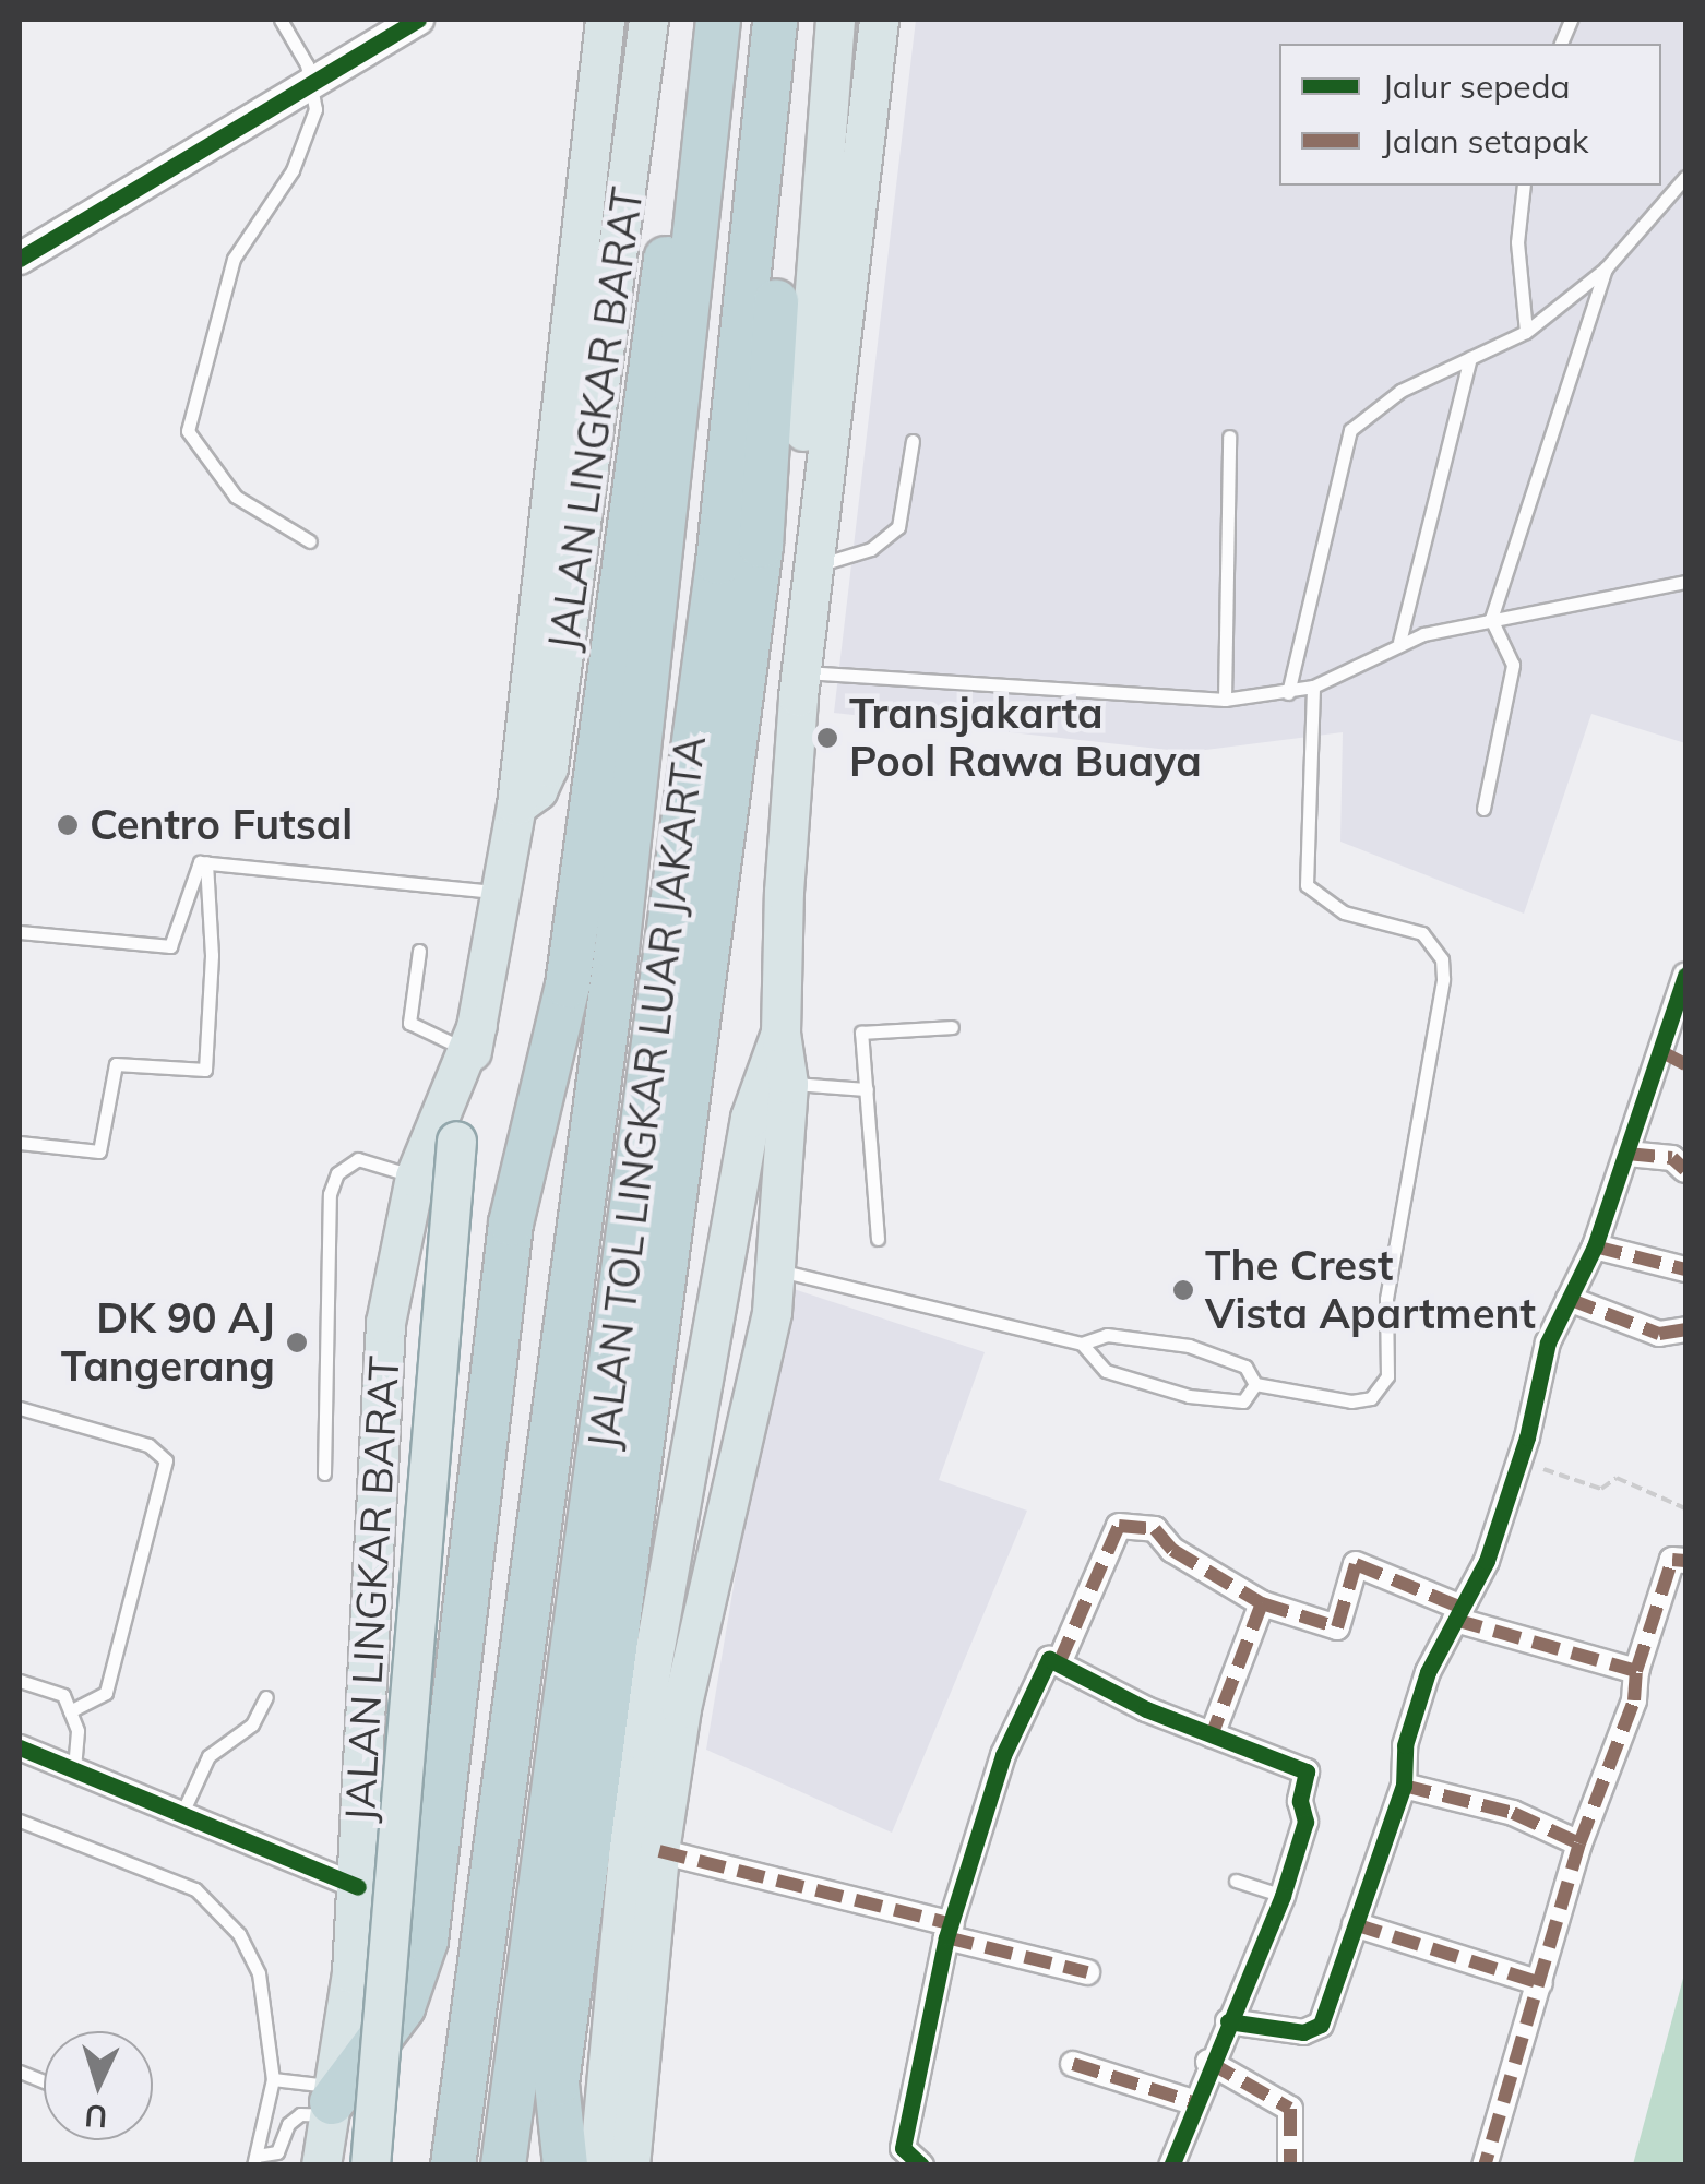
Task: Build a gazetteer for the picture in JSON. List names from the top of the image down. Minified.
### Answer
{"streets":{"highway":["JALAN TOL LINGKAR LUAR JAKARTA"],"main road":["JALAN LINGKAR BARAT"]},"places":["Transjakarta Pool Rawa Buaya","Centro Futsal","The Crest Vista Apartment","DK 90 AJ Tangerang"],"legend":["Jalur sepeda","Jalan setapak"],"north":"bottom"}
